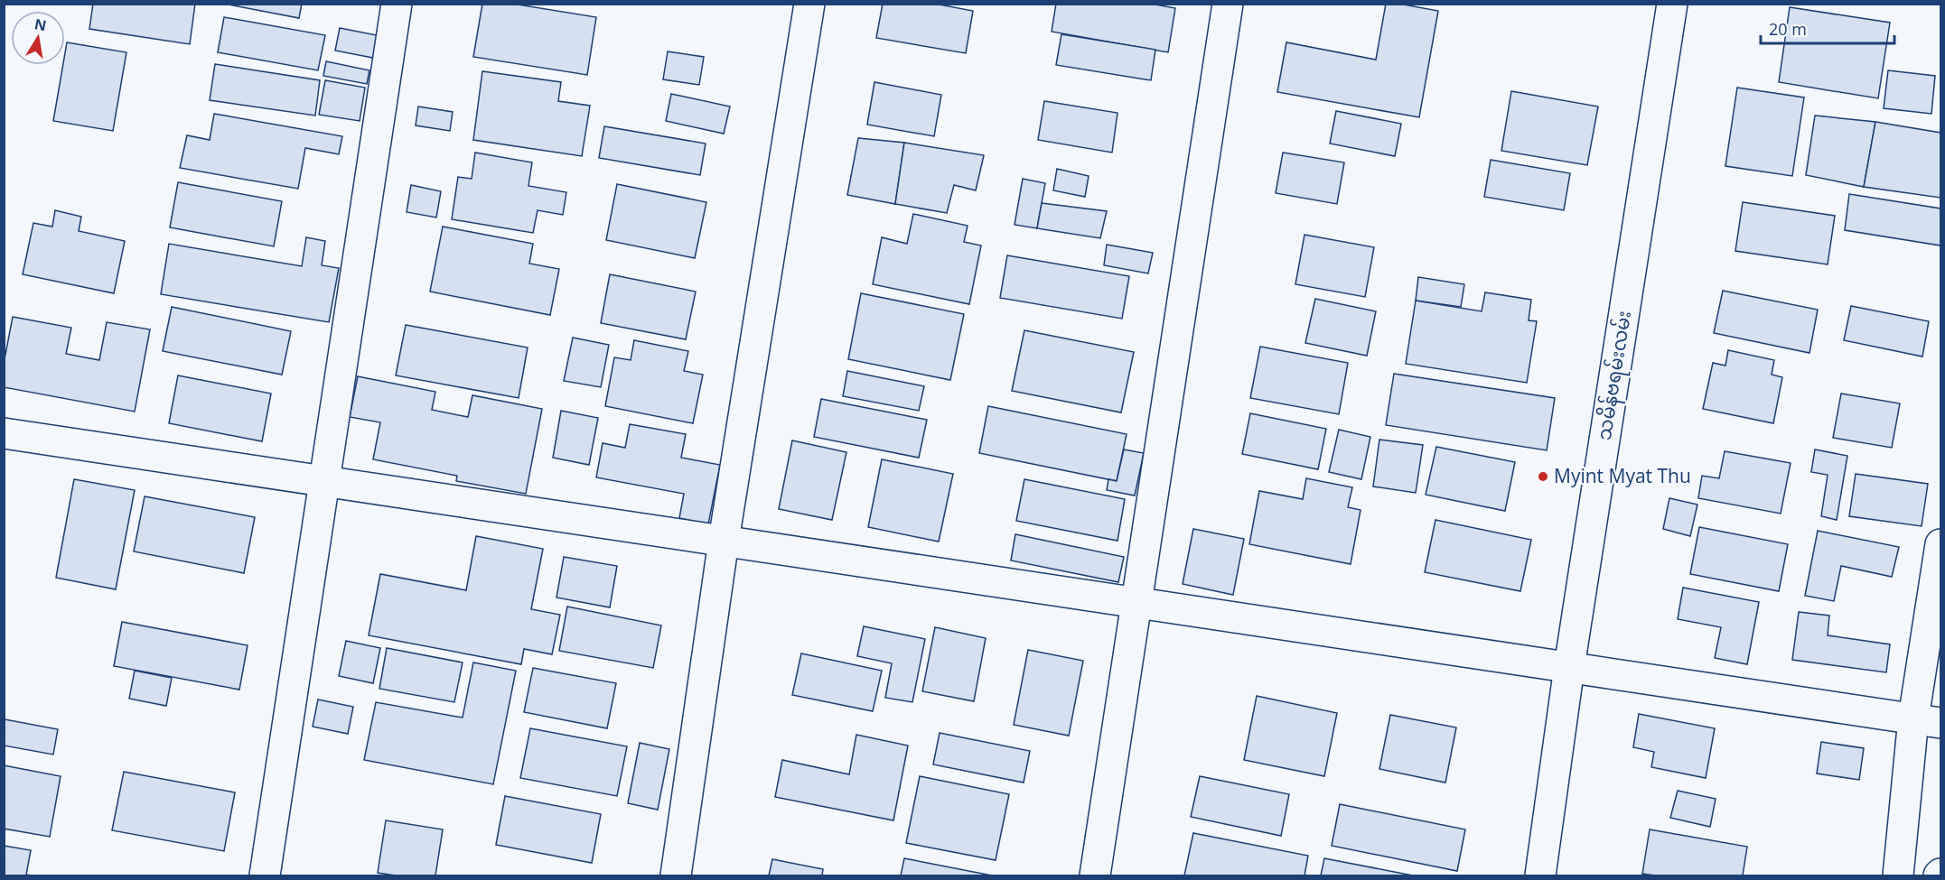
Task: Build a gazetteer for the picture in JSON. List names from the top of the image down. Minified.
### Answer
{"streets":{"street":["သမိန်ဗရမ်းလမ်း"]},"places":["Myint Myat Thu"],"scale_bar":"20 m","north":"top"}
